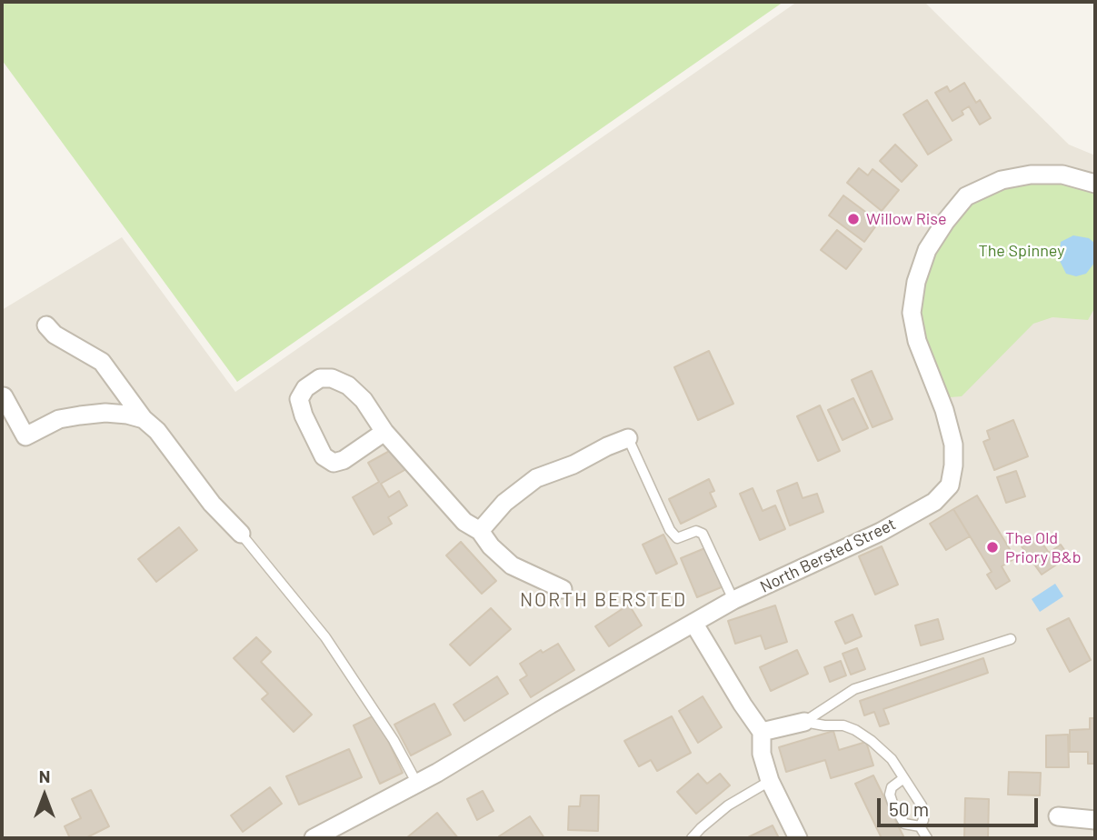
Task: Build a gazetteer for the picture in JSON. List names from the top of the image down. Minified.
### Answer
{"streets":{"street":["North Bersted Street"]},"districts":["NORTH BERSTED"],"parks":["The Spinney"],"places":["Willow Rise","The Old Priory B&b"],"scale_bar":"50 m","north":"top"}
